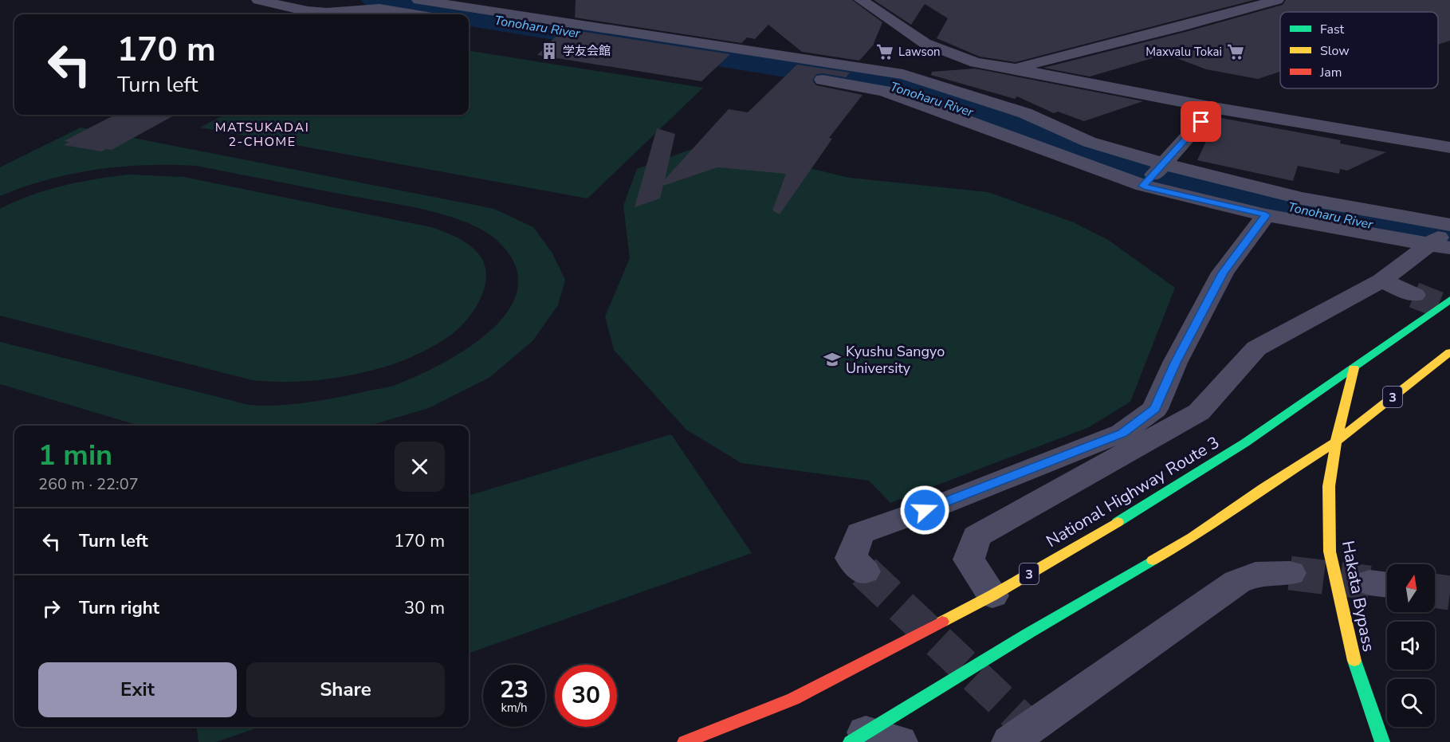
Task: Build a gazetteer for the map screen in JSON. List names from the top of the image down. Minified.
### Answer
{"streets":{"highway":["3","National Highway Route 3","Hakata Bypass"]},"crossings":[["3","Hakata Bypass"],["National Highway Route 3","Hakata Bypass"]],"districts":["MATSUKADAI 2-CHOME"],"water":["Tonoharu River"],"places":{"building":["学友会館"],"supermarket":["Lawson","Maxvalu Tokai"],"school or university":["Kyushu Sangyo University"]},"legend":["Fast","Slow","Jam"],"north":"top","page":{"turn":["170 m","Turn left"],"heading":["1 min","260 m · 22:07"],"list":[{"name":"Turn left","value":"170 m"},{"name":"Turn right","value":"30 m"}],"buttons":["Exit","Share"],"speed":"23 km/h","limit":"30"}}
